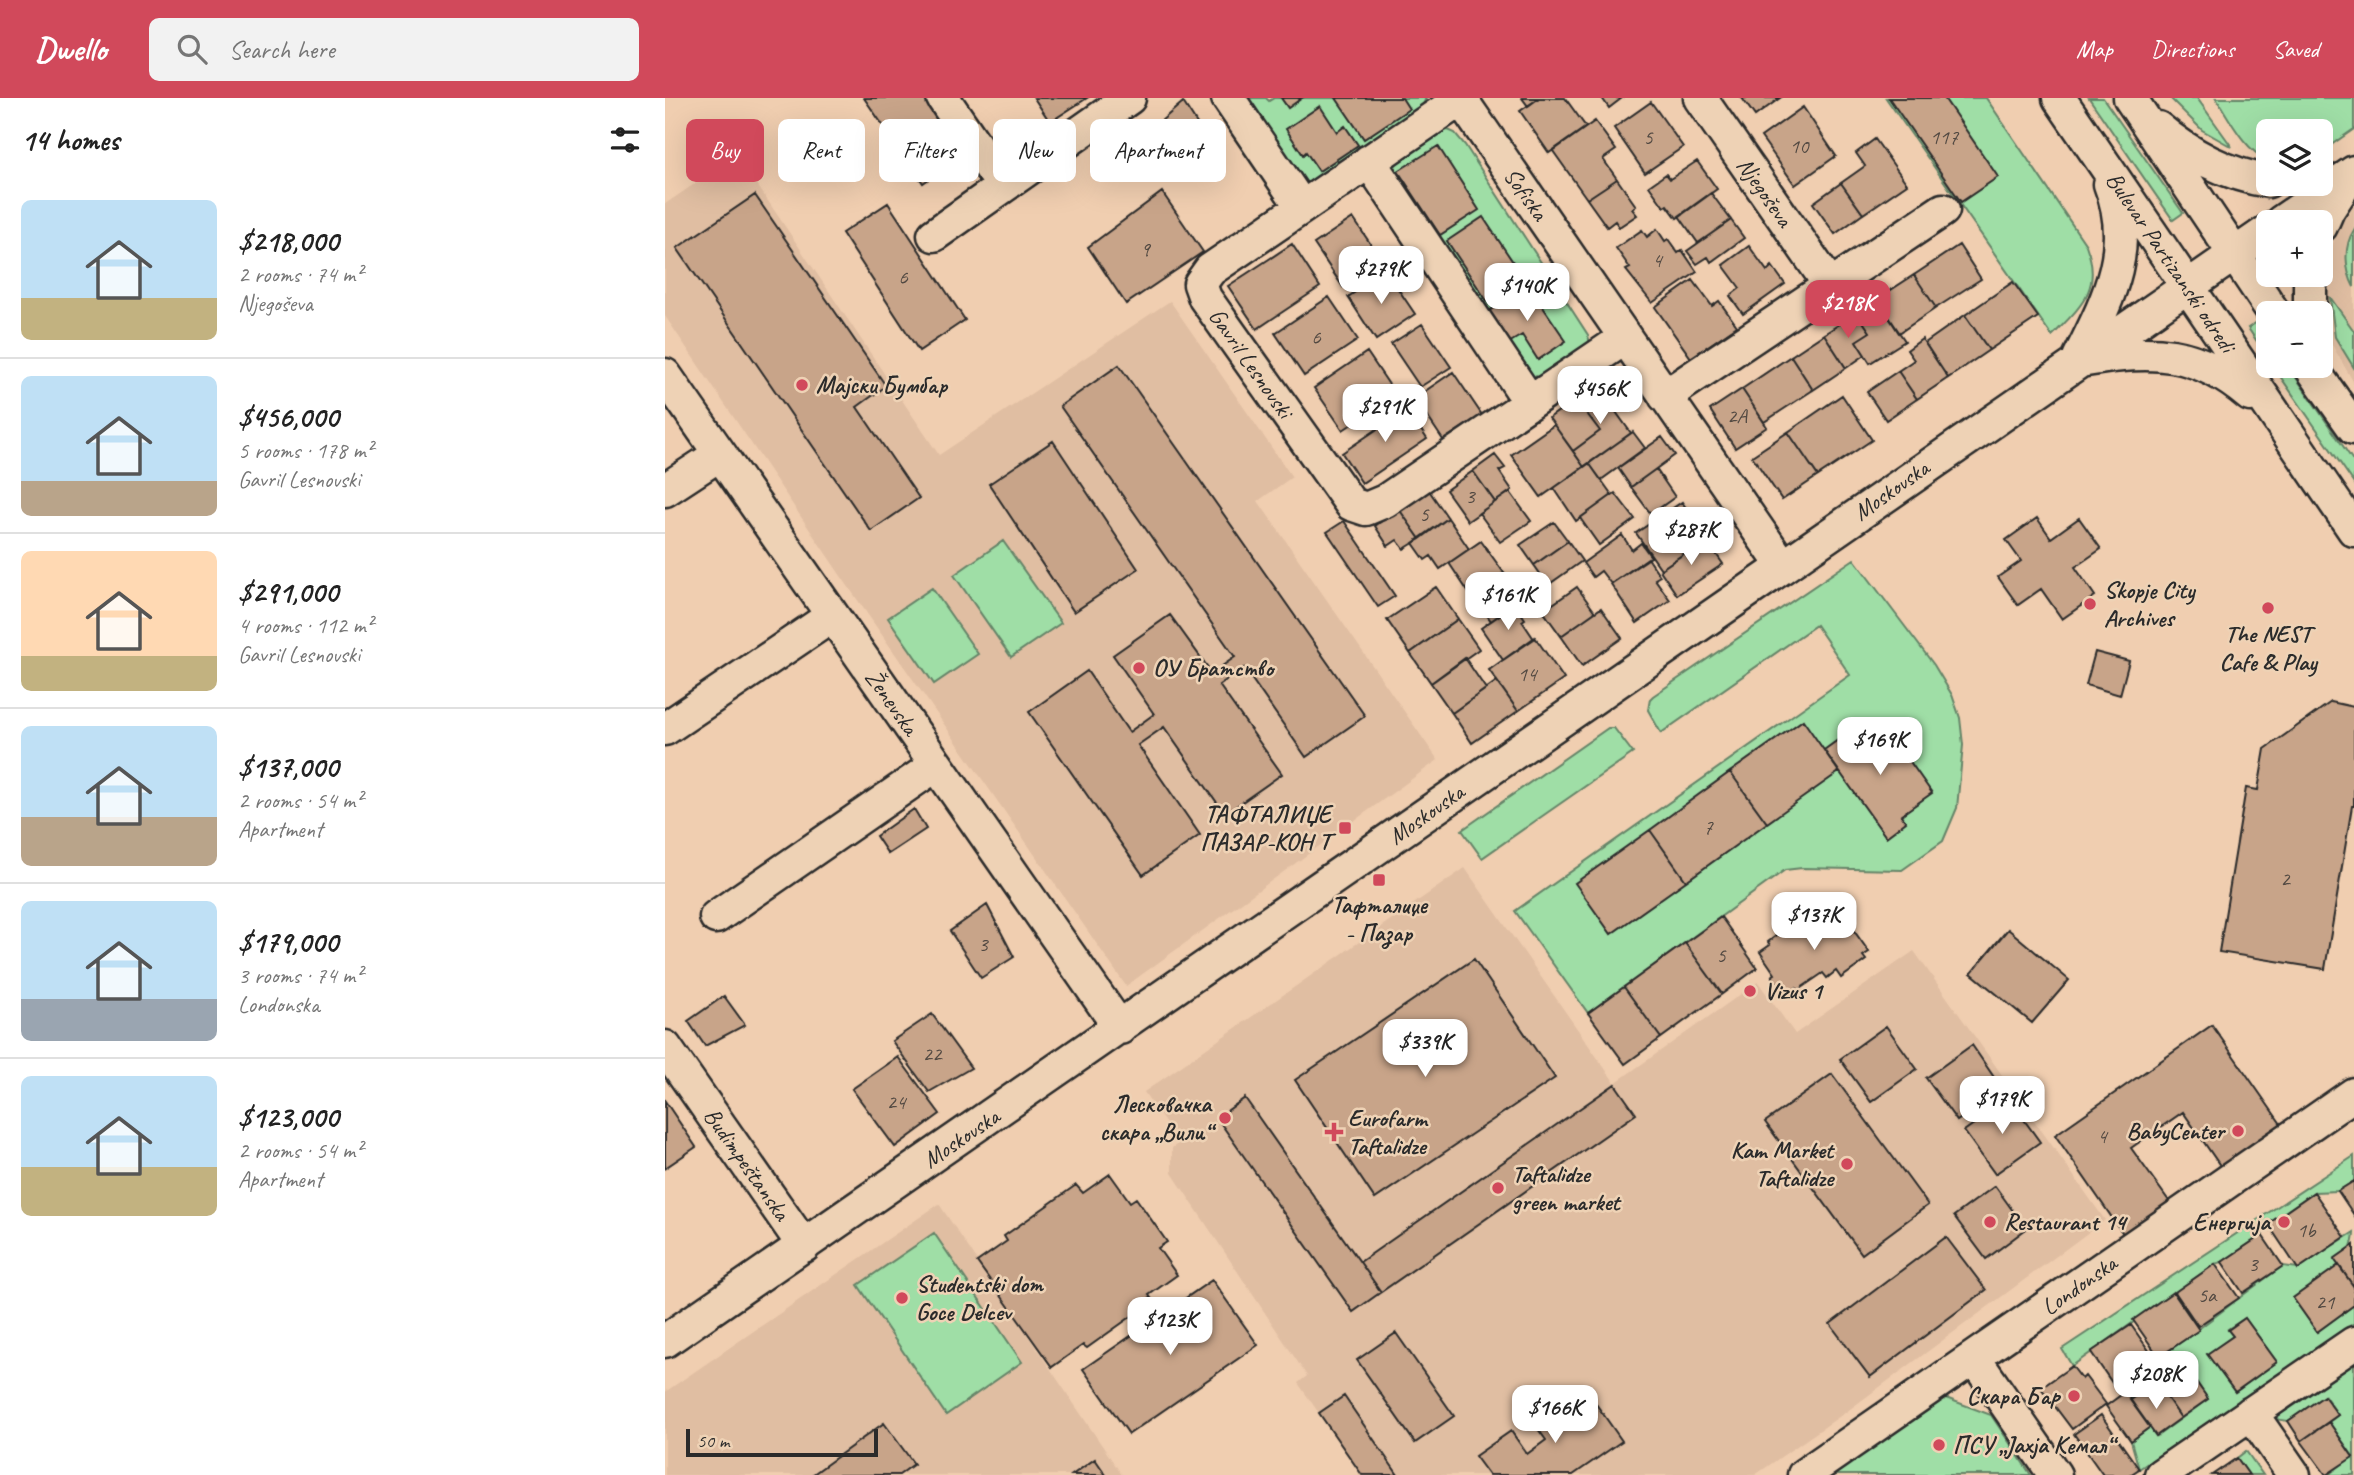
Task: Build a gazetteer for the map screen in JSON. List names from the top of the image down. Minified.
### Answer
{"streets":{"street":["Njegoševa","Sofiska","Bulevar Partizanski odredi","Gavril Lesnovski","Moskovska","Ženevska","Budimpeštanska","Londonska"]},"crossings":[["Sofiska","Gavril Lesnovski"],["Sofiska","Moskovska"],["Bulevar Partizanski odredi","Moskovska"],["Moskovska","Ženevska"],["Moskovska","Budimpeštanska"]],"places":{"other":["Мајски Бумбар","Skopje City Archives","The NEST Cafe & Play","ОУ Братство","Vizus 1","Лесковачка скара „Вили“","BabyCenter","Kam Market Taftalidze","Taftalidze green market","Restaurant 14","Енергија","Studentski dom Goce Delcev","Скара Бар","ПСУ „Јахја Кемал“"],"transit":["ТАФТАЛИЏЕ ПАЗАР-КОН Т","Тафталиџе - Пазар"],"health":["Eurofarm Taftalidze"]},"house_numbers":["5","117","10","9","4","6","6","2А","3","5","14","7","2","3","5","22","24","4","1b","3","5a","21"],"scale_bar":"50 m","page":{"header":"Dwello","search":"Search here","nav":["Map","Directions","Saved"],"heading":"14 homes","map_buttons":["+","−"],"chip":["Buy","Rent","Filters","New","Apartment"],"list":[{"name":"$218,000","note":"2 rooms · 74 m² · Njegoševa"},{"name":"$456,000","note":"5 rooms · 178 m² · Gavril Lesnovski"},{"name":"$291,000","note":"4 rooms · 112 m² · Gavril Lesnovski"},{"name":"$137,000","note":"2 rooms · 54 m² · Apartment"},{"name":"$179,000","note":"3 rooms · 74 m² · Londonska"},{"name":"$123,000","note":"2 rooms · 54 m² · Apartment"}],"price":["$279K","$140K","$218K","$456K","$291K","$287K","$161K","$169K","$137K","$339K","$179K","$123K","$208K","$166K"],"scale":"50 m"}}
